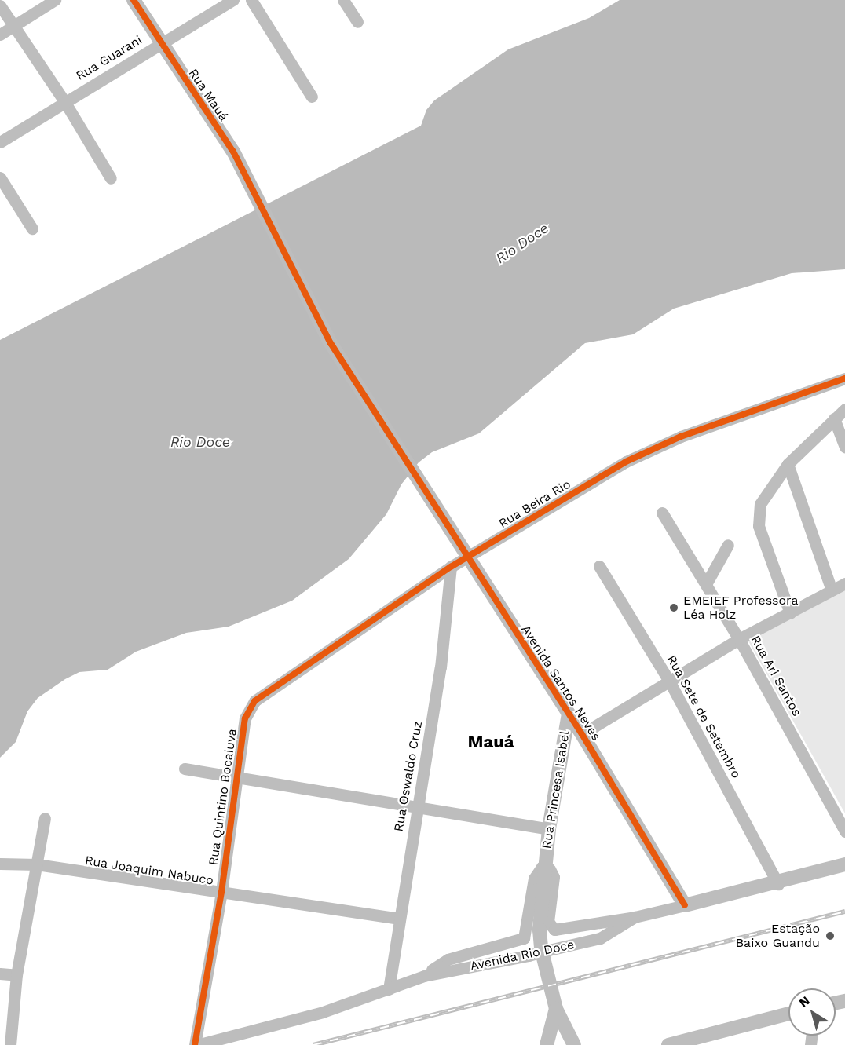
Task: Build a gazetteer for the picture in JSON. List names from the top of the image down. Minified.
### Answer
{"streets":{"street":["Rua Guarani","Rua Mauá","Rua Beira Rio","Rua Ari Santos","Avenida Santos Neves","Rua Sete de Setembro","Rua Oswaldo Cruz","Rua Princesa Isabel","Rua Quintino Bocaiuva","Rua Joaquim Nabuco","Avenida Rio Doce"]},"crossings":[["Rua Guarani","Rua Mauá"],["Rua Mauá","Avenida Santos Neves"],["Rua Beira Rio","Avenida Santos Neves"],["Rua Beira Rio","Rua Oswaldo Cruz"],["Rua Beira Rio","Rua Quintino Bocaiuva"],["Avenida Santos Neves","Rua Princesa Isabel"],["Avenida Santos Neves","Avenida Rio Doce"],["Rua Sete de Setembro","Avenida Rio Doce"],["Rua Oswaldo Cruz","Rua Joaquim Nabuco"],["Rua Oswaldo Cruz","Avenida Rio Doce"],["Rua Princesa Isabel","Avenida Rio Doce"],["Rua Quintino Bocaiuva","Rua Joaquim Nabuco"],["Rua Quintino Bocaiuva","Avenida Rio Doce"]],"districts":["Mauá"],"water":["Rio Doce"],"places":["EMEIEF Professora Léa Holz","Estação Baixo Guandu"],"north":"top left"}
